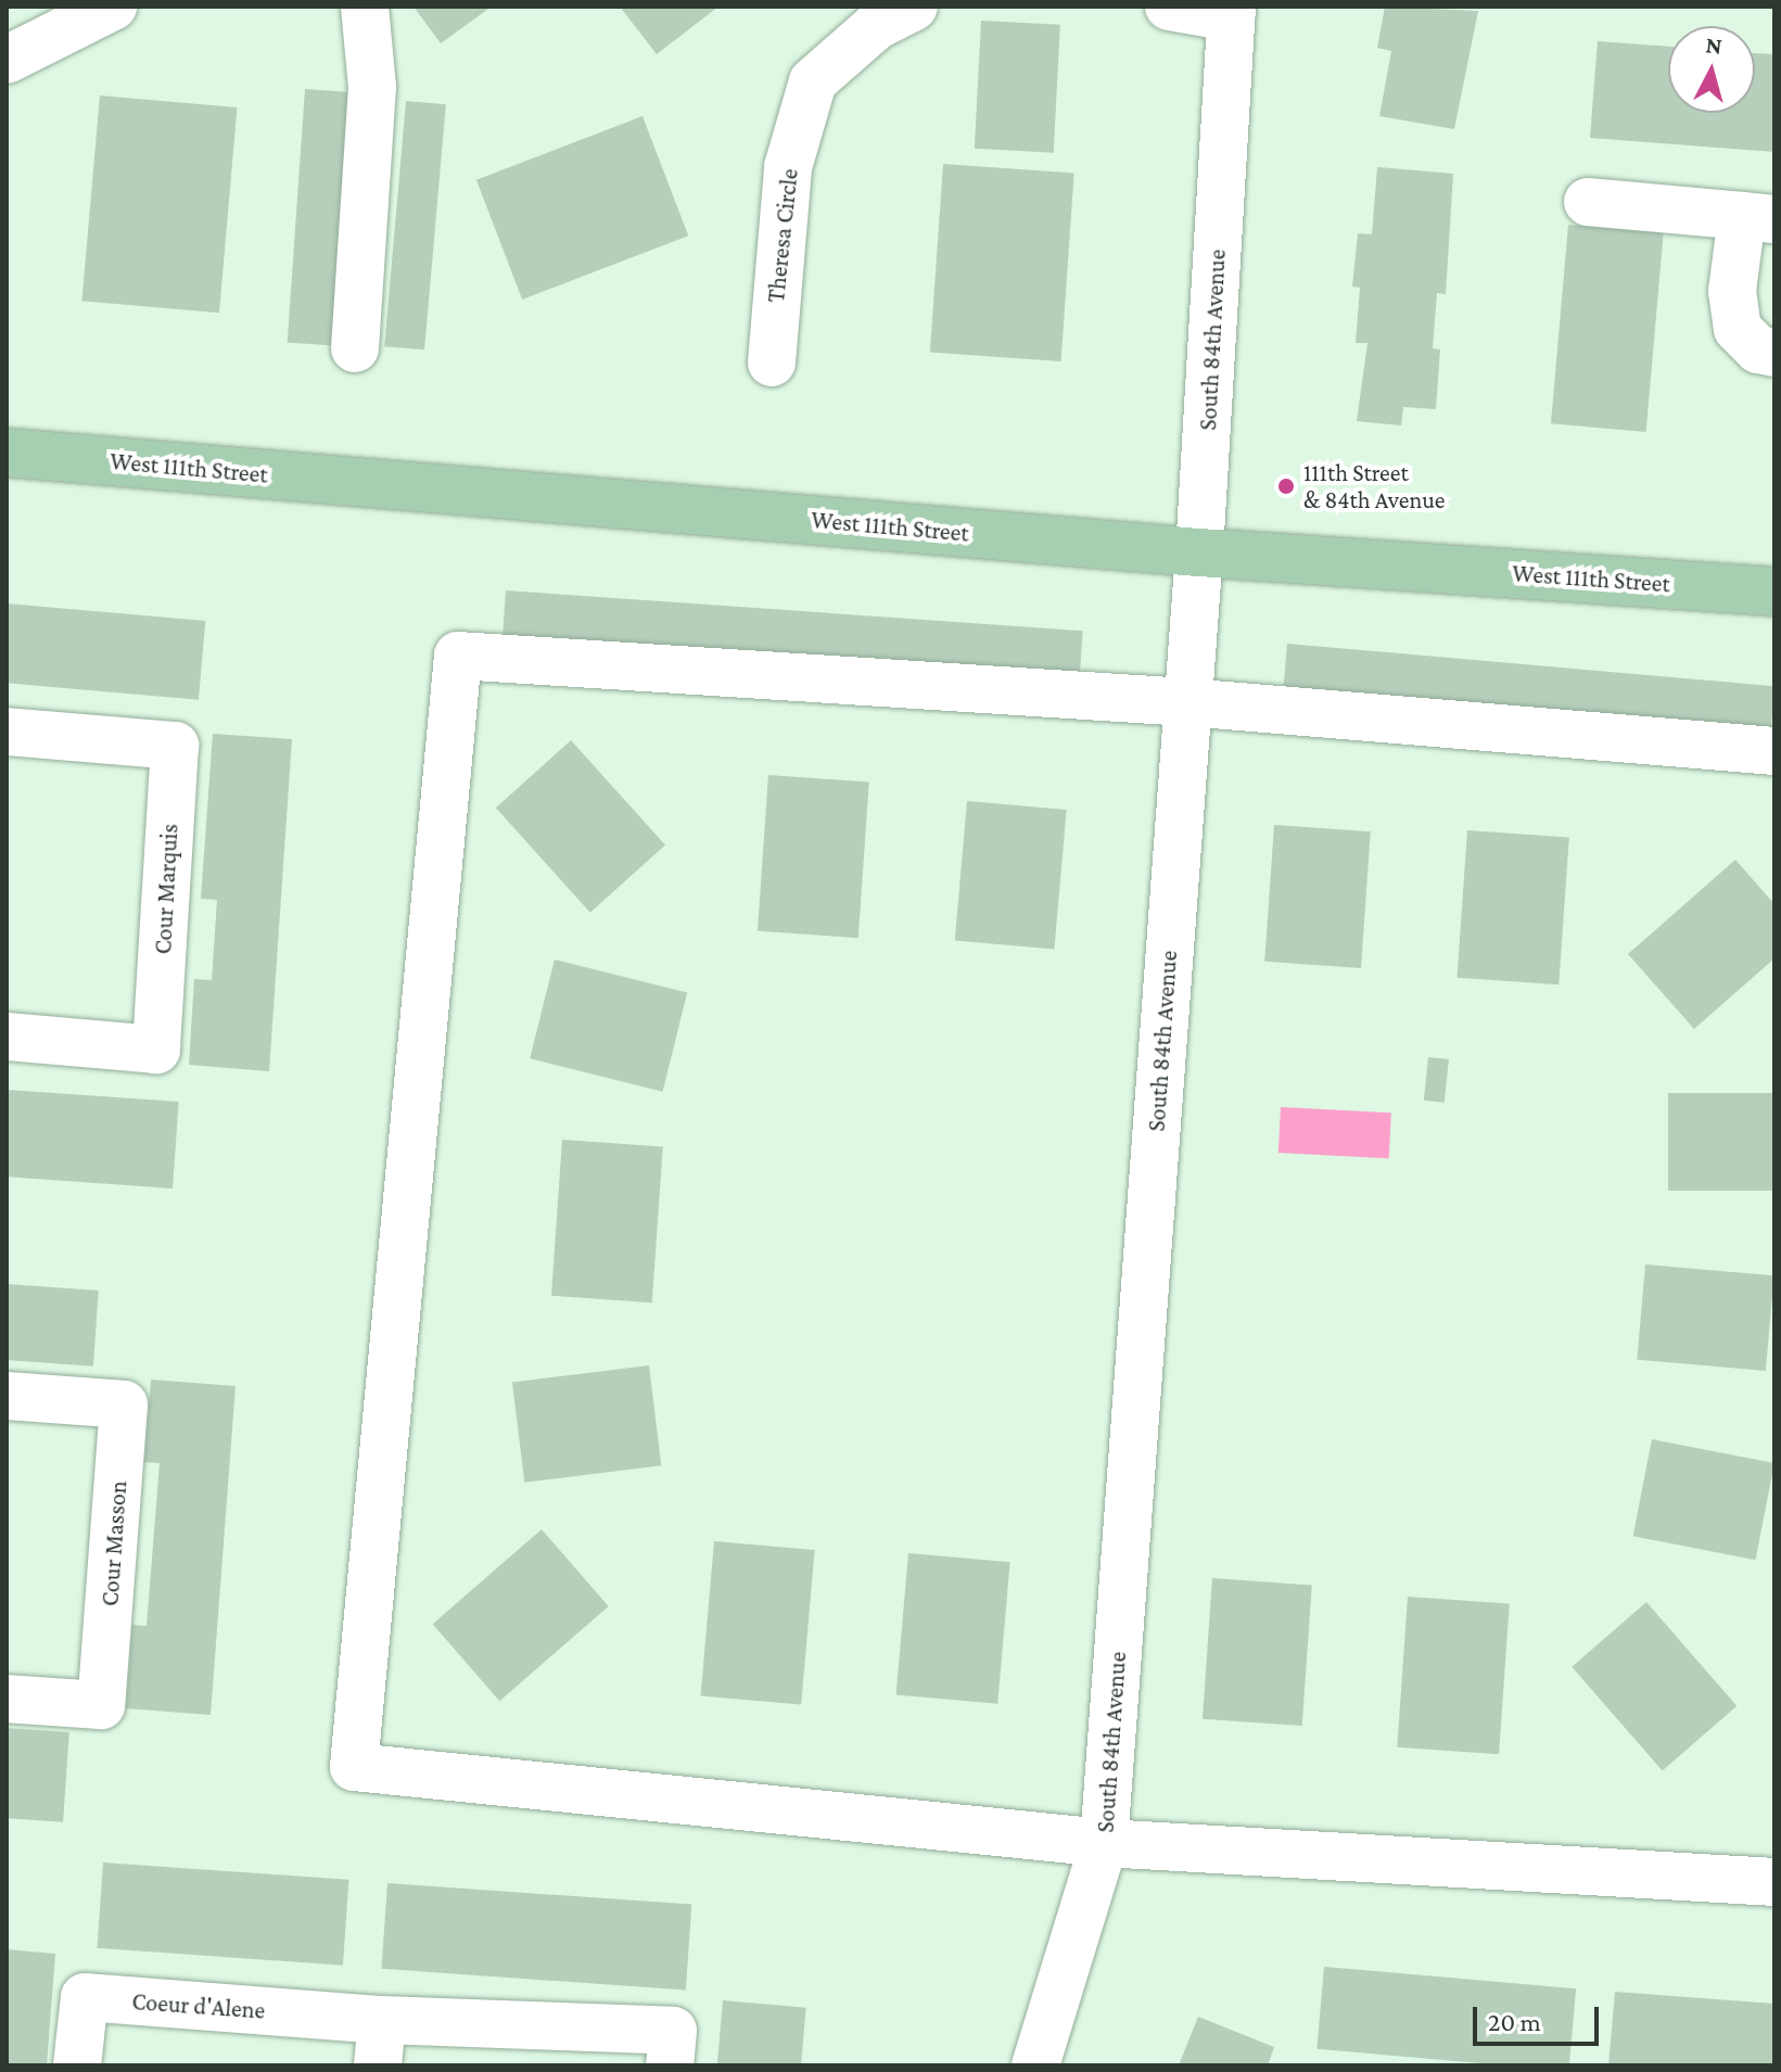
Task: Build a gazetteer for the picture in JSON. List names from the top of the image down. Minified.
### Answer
{"streets":{"main road":["West 111th Street"],"street":["Theresa Circle","South 84th Avenue","Cour Marquis","Cour Masson","Coeur d'Alene"]},"crossings":[["South 84th Avenue","West 111th Street"]],"places":["111th Street & 84th Avenue"],"scale_bar":"20 m","north":"top"}
